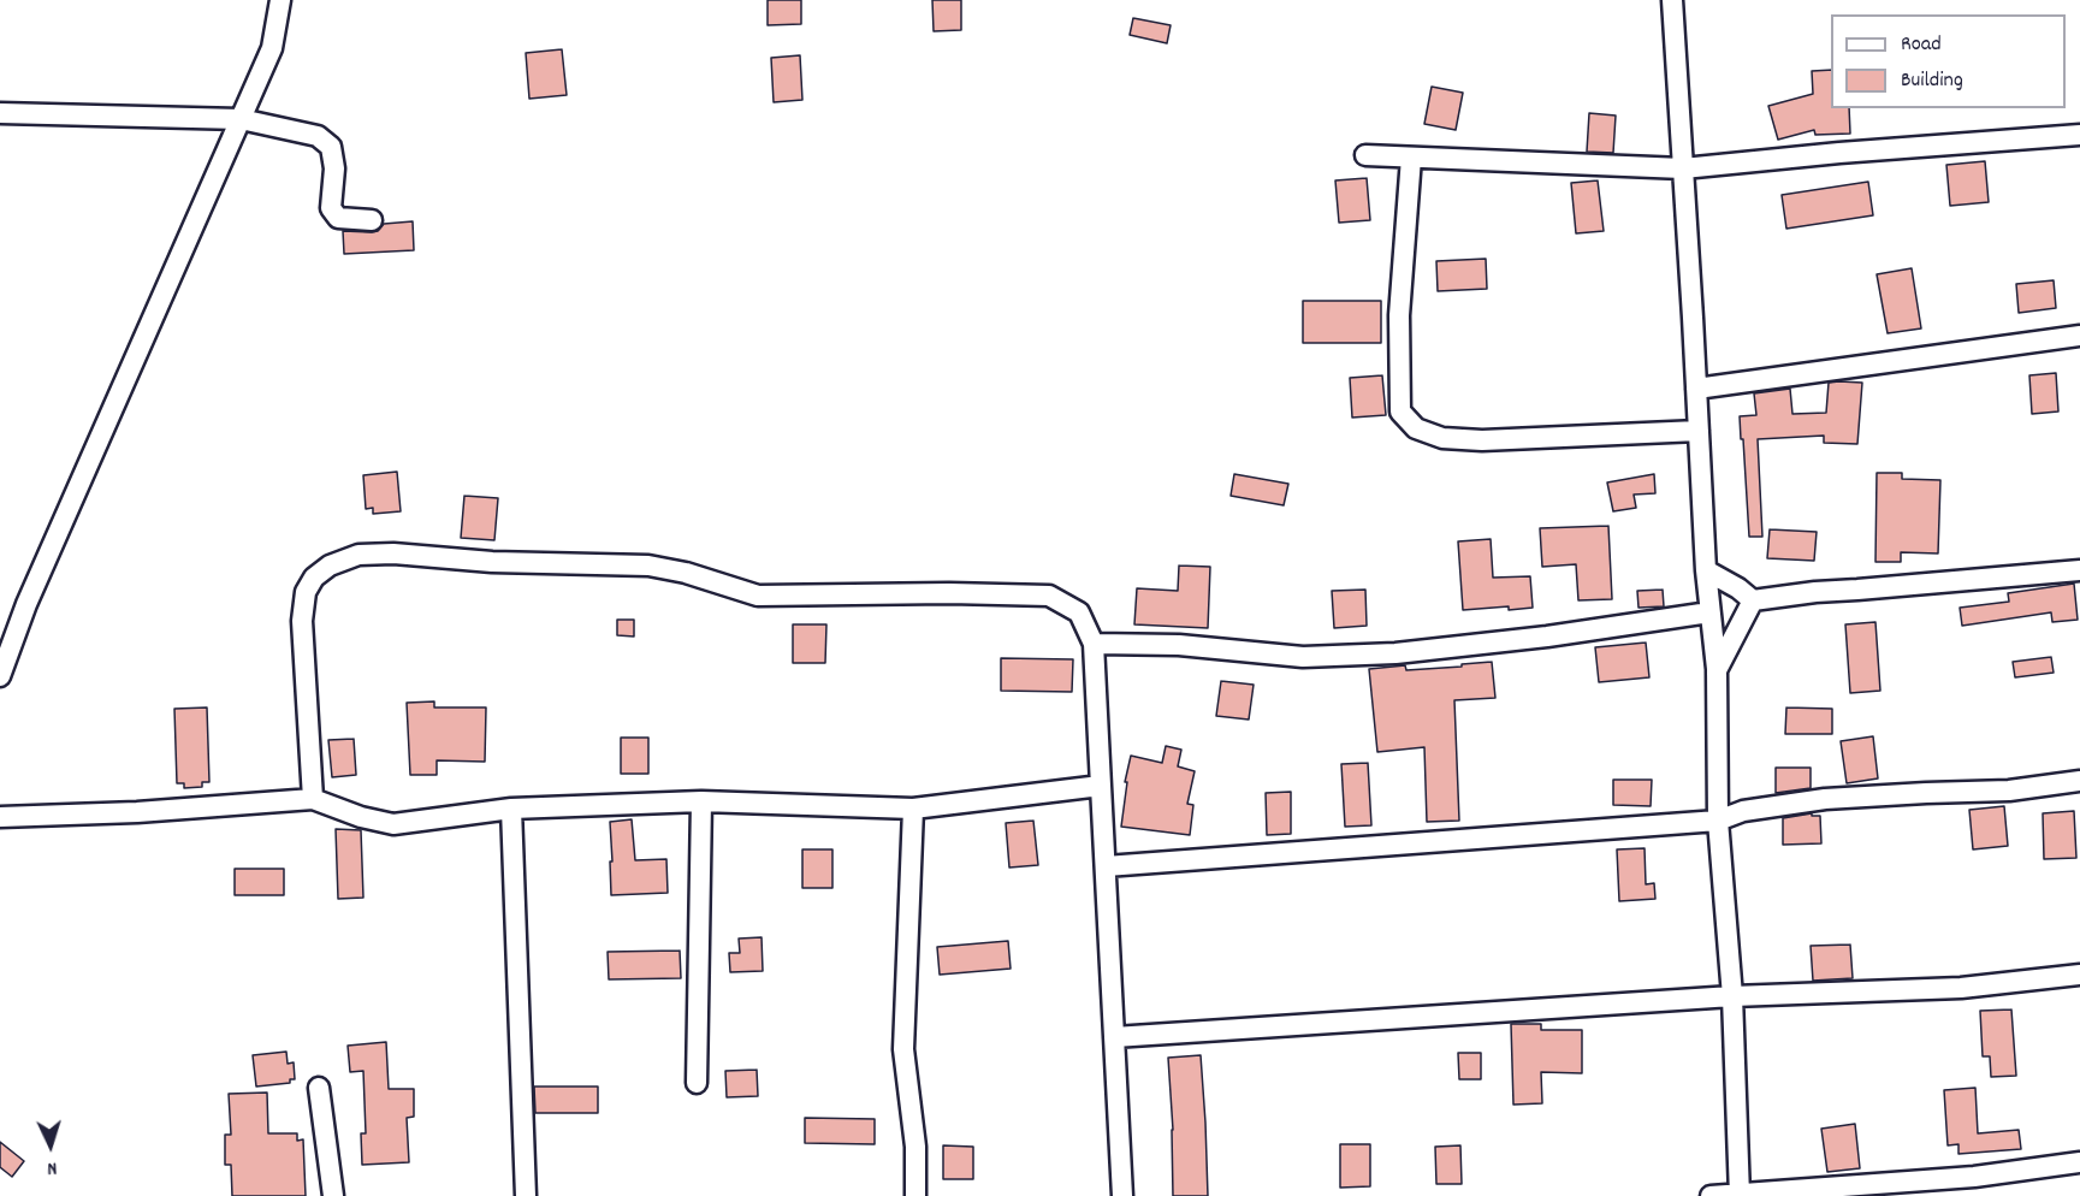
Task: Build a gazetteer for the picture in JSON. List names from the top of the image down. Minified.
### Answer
{"legend":["Road","Building"],"north":"bottom"}
